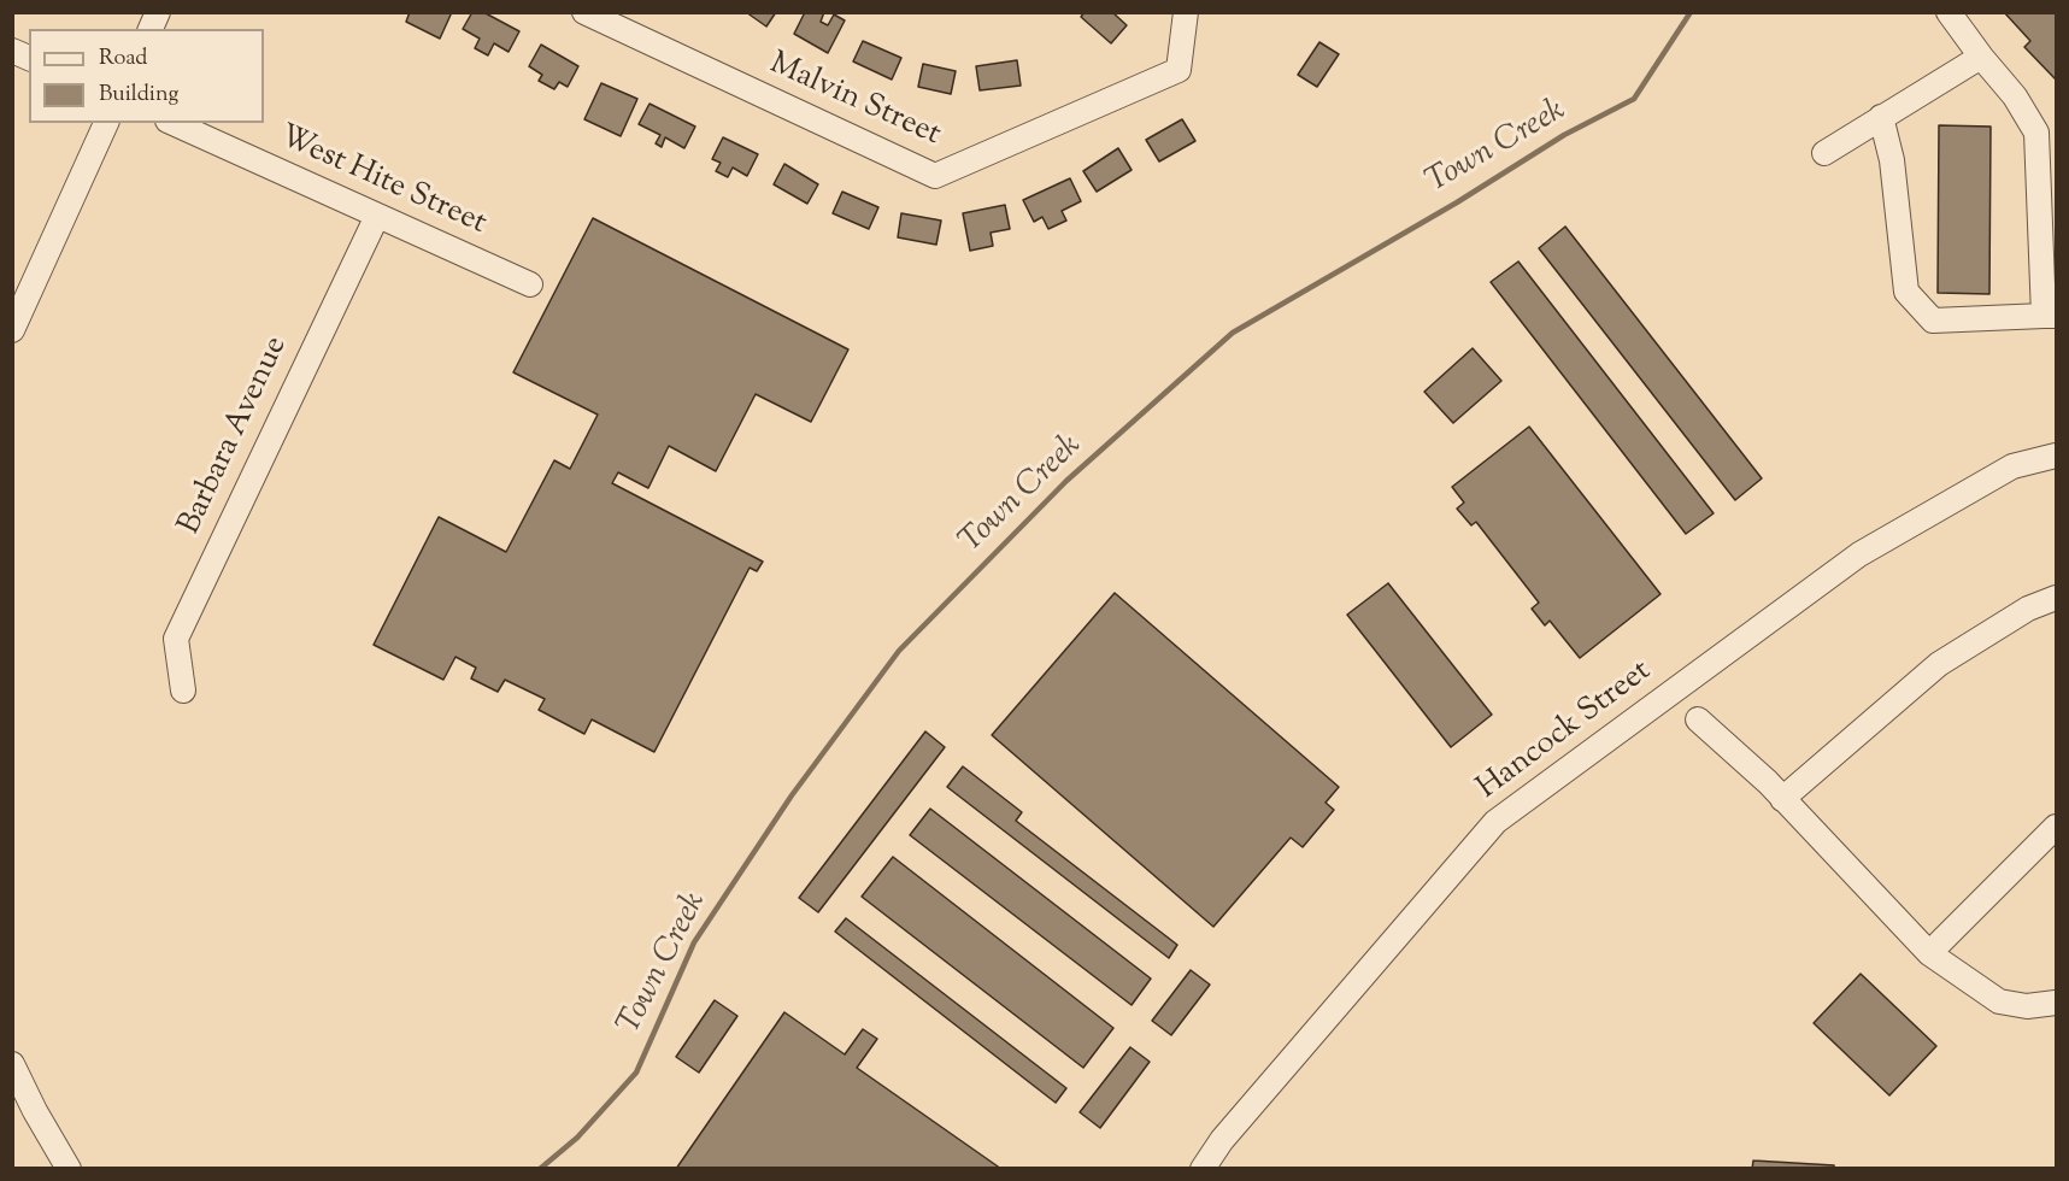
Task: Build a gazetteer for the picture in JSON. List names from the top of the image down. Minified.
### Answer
{"streets":{"street":["Malvin Street","West Hite Street","Barbara Avenue","Hancock Street"]},"crossings":[["West Hite Street","Barbara Avenue"]],"water":["Town Creek"],"legend":["Road","Building"]}
